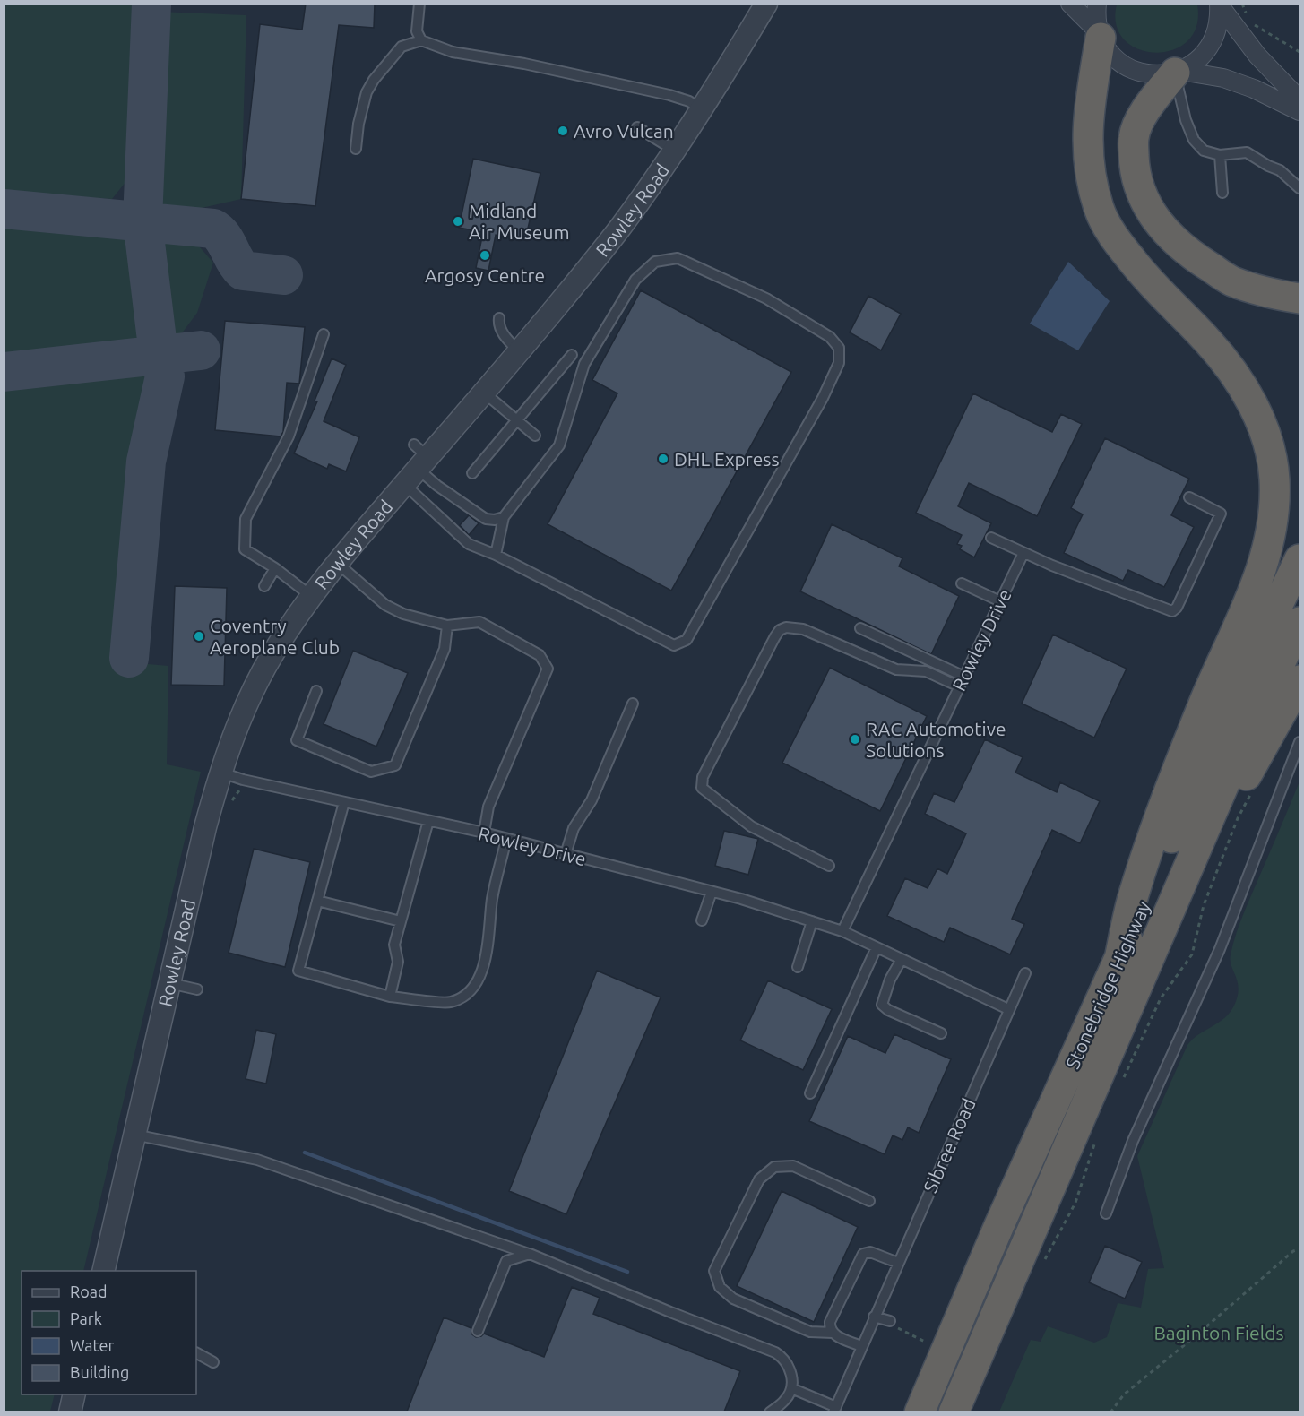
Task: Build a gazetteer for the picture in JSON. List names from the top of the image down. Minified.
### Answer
{"streets":{"highway":["Stonebridge Highway"],"street":["Rowley Road"],"lane":["Rowley Drive","Sibree Road"]},"crossings":[["Rowley Road","Rowley Drive"],["Rowley Drive","Sibree Road"]],"parks":["Baginton Fields"],"places":["Avro Vulcan","Midland Air Museum","Argosy Centre","DHL Express","Coventry Aeroplane Club","RAC Automotive Solutions"],"legend":["Road","Park","Water","Building"]}
